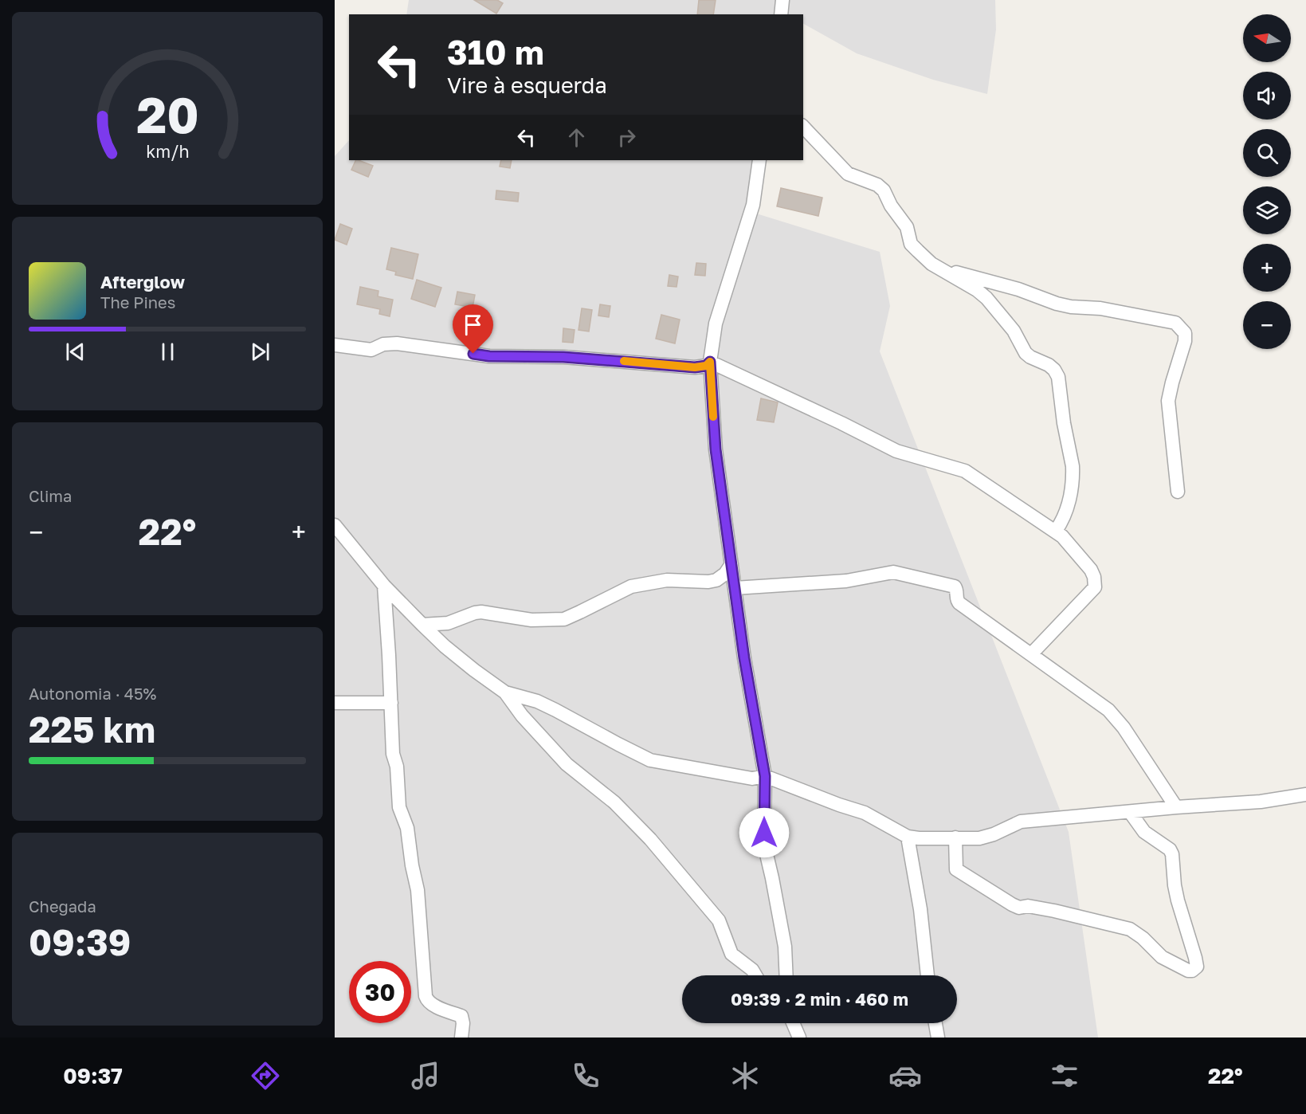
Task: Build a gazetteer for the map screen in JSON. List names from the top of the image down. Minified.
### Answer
{"north":"left","page":{"map_buttons":["+","−"],"turn":["310 m","Vire à esquerda"],"song":["Afterglow","The Pines"],"tile":["Clima",["Autonomia · 45%","225 km"],["Chegada","09:39"]],"heat":["−","22°","+"],"limit":"30","trip":"09:39 · 2 min · 460 m","tabs":["09:37","22°"],"gauge":["20","km/h"]}}
